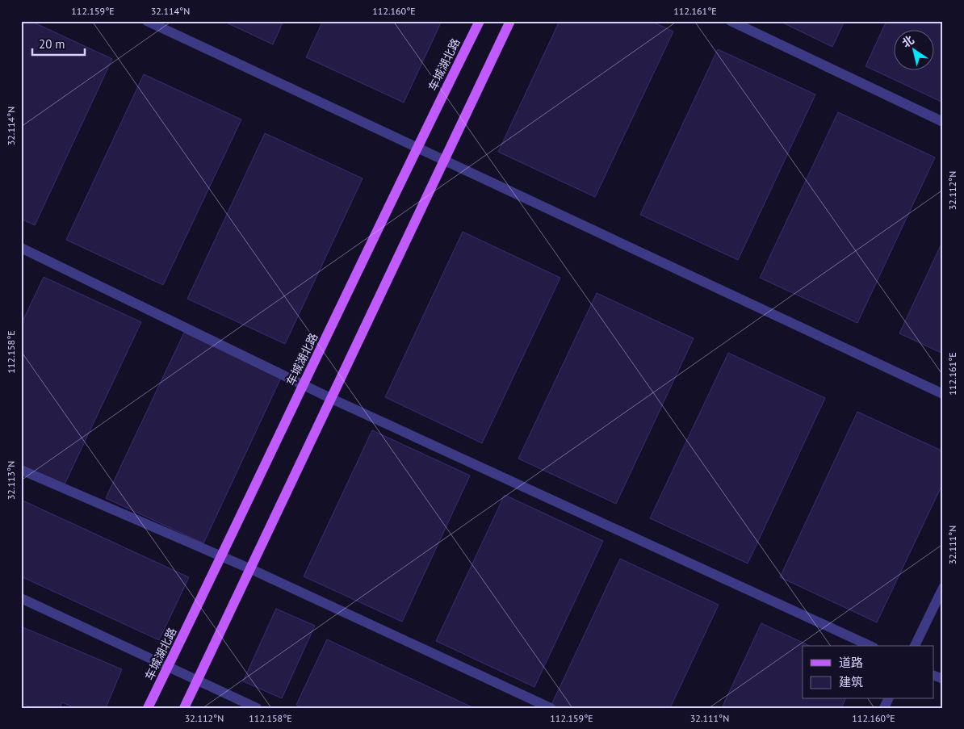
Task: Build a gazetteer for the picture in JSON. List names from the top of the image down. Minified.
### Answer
{"streets":{"main road":["车城湖北路"]},"legend":["道路","建筑"],"scale_bar":"20 m","north":"top left","coordinates":["112.159°E","32.114°N","112.160°E","112.161°E","32.112°N","112.158°E","32.113°N","32.111°N"]}
